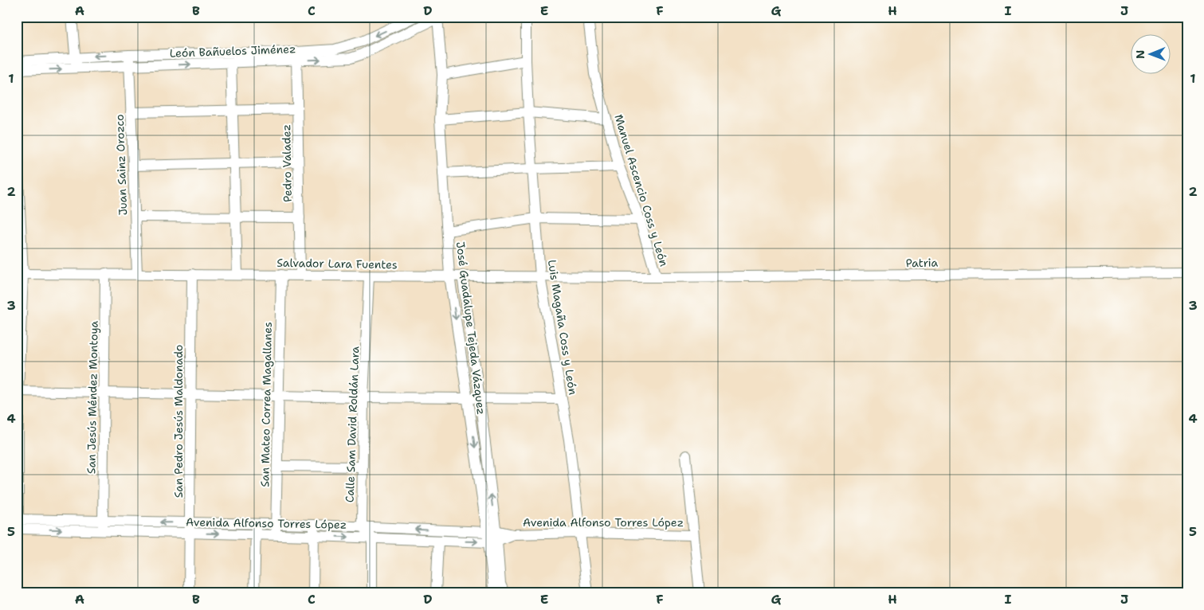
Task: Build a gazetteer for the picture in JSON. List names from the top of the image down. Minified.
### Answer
{"streets":{"street":["León Bañuelos Jiménez","Pedro Valadez","Juan Sainz Orozco","Manuel Ascencio Coss y León","Patria","Salvador Lara Fuentes","Luis Magaña Coss y León","José Guadalupe Tejeda Vázquez","San Jesús Méndez Montoya","San Mateo Correa Magallanes","San Pedro Jesús Maldonado","Calle Sam David Roldán Lara","Avenida Alfonso Torres López"]},"crossings":[["León Bañuelos Jiménez","Pedro Valadez"],["León Bañuelos Jiménez","Juan Sainz Orozco"],["León Bañuelos Jiménez","José Guadalupe Tejeda Vázquez"],["Pedro Valadez","Salvador Lara Fuentes"],["Juan Sainz Orozco","Salvador Lara Fuentes"],["Manuel Ascencio Coss y León","Patria"],["Manuel Ascencio Coss y León","Salvador Lara Fuentes"],["Patria","Salvador Lara Fuentes"],["Salvador Lara Fuentes","Luis Magaña Coss y León"],["Salvador Lara Fuentes","José Guadalupe Tejeda Vázquez"],["Salvador Lara Fuentes","San Jesús Méndez Montoya"],["Salvador Lara Fuentes","San Mateo Correa Magallanes"],["Salvador Lara Fuentes","San Pedro Jesús Maldonado"],["Salvador Lara Fuentes","Calle Sam David Roldán Lara"],["Luis Magaña Coss y León","Avenida Alfonso Torres López"],["José Guadalupe Tejeda Vázquez","Avenida Alfonso Torres López"],["San Jesús Méndez Montoya","Avenida Alfonso Torres López"],["San Mateo Correa Magallanes","Avenida Alfonso Torres López"],["San Pedro Jesús Maldonado","Avenida Alfonso Torres López"],["Calle Sam David Roldán Lara","Avenida Alfonso Torres López"]],"north":"left","grid":{"columns":["A","B","C","D","E","F","G","H","I","J"],"rows":["1","2","3","4","5"]}}
